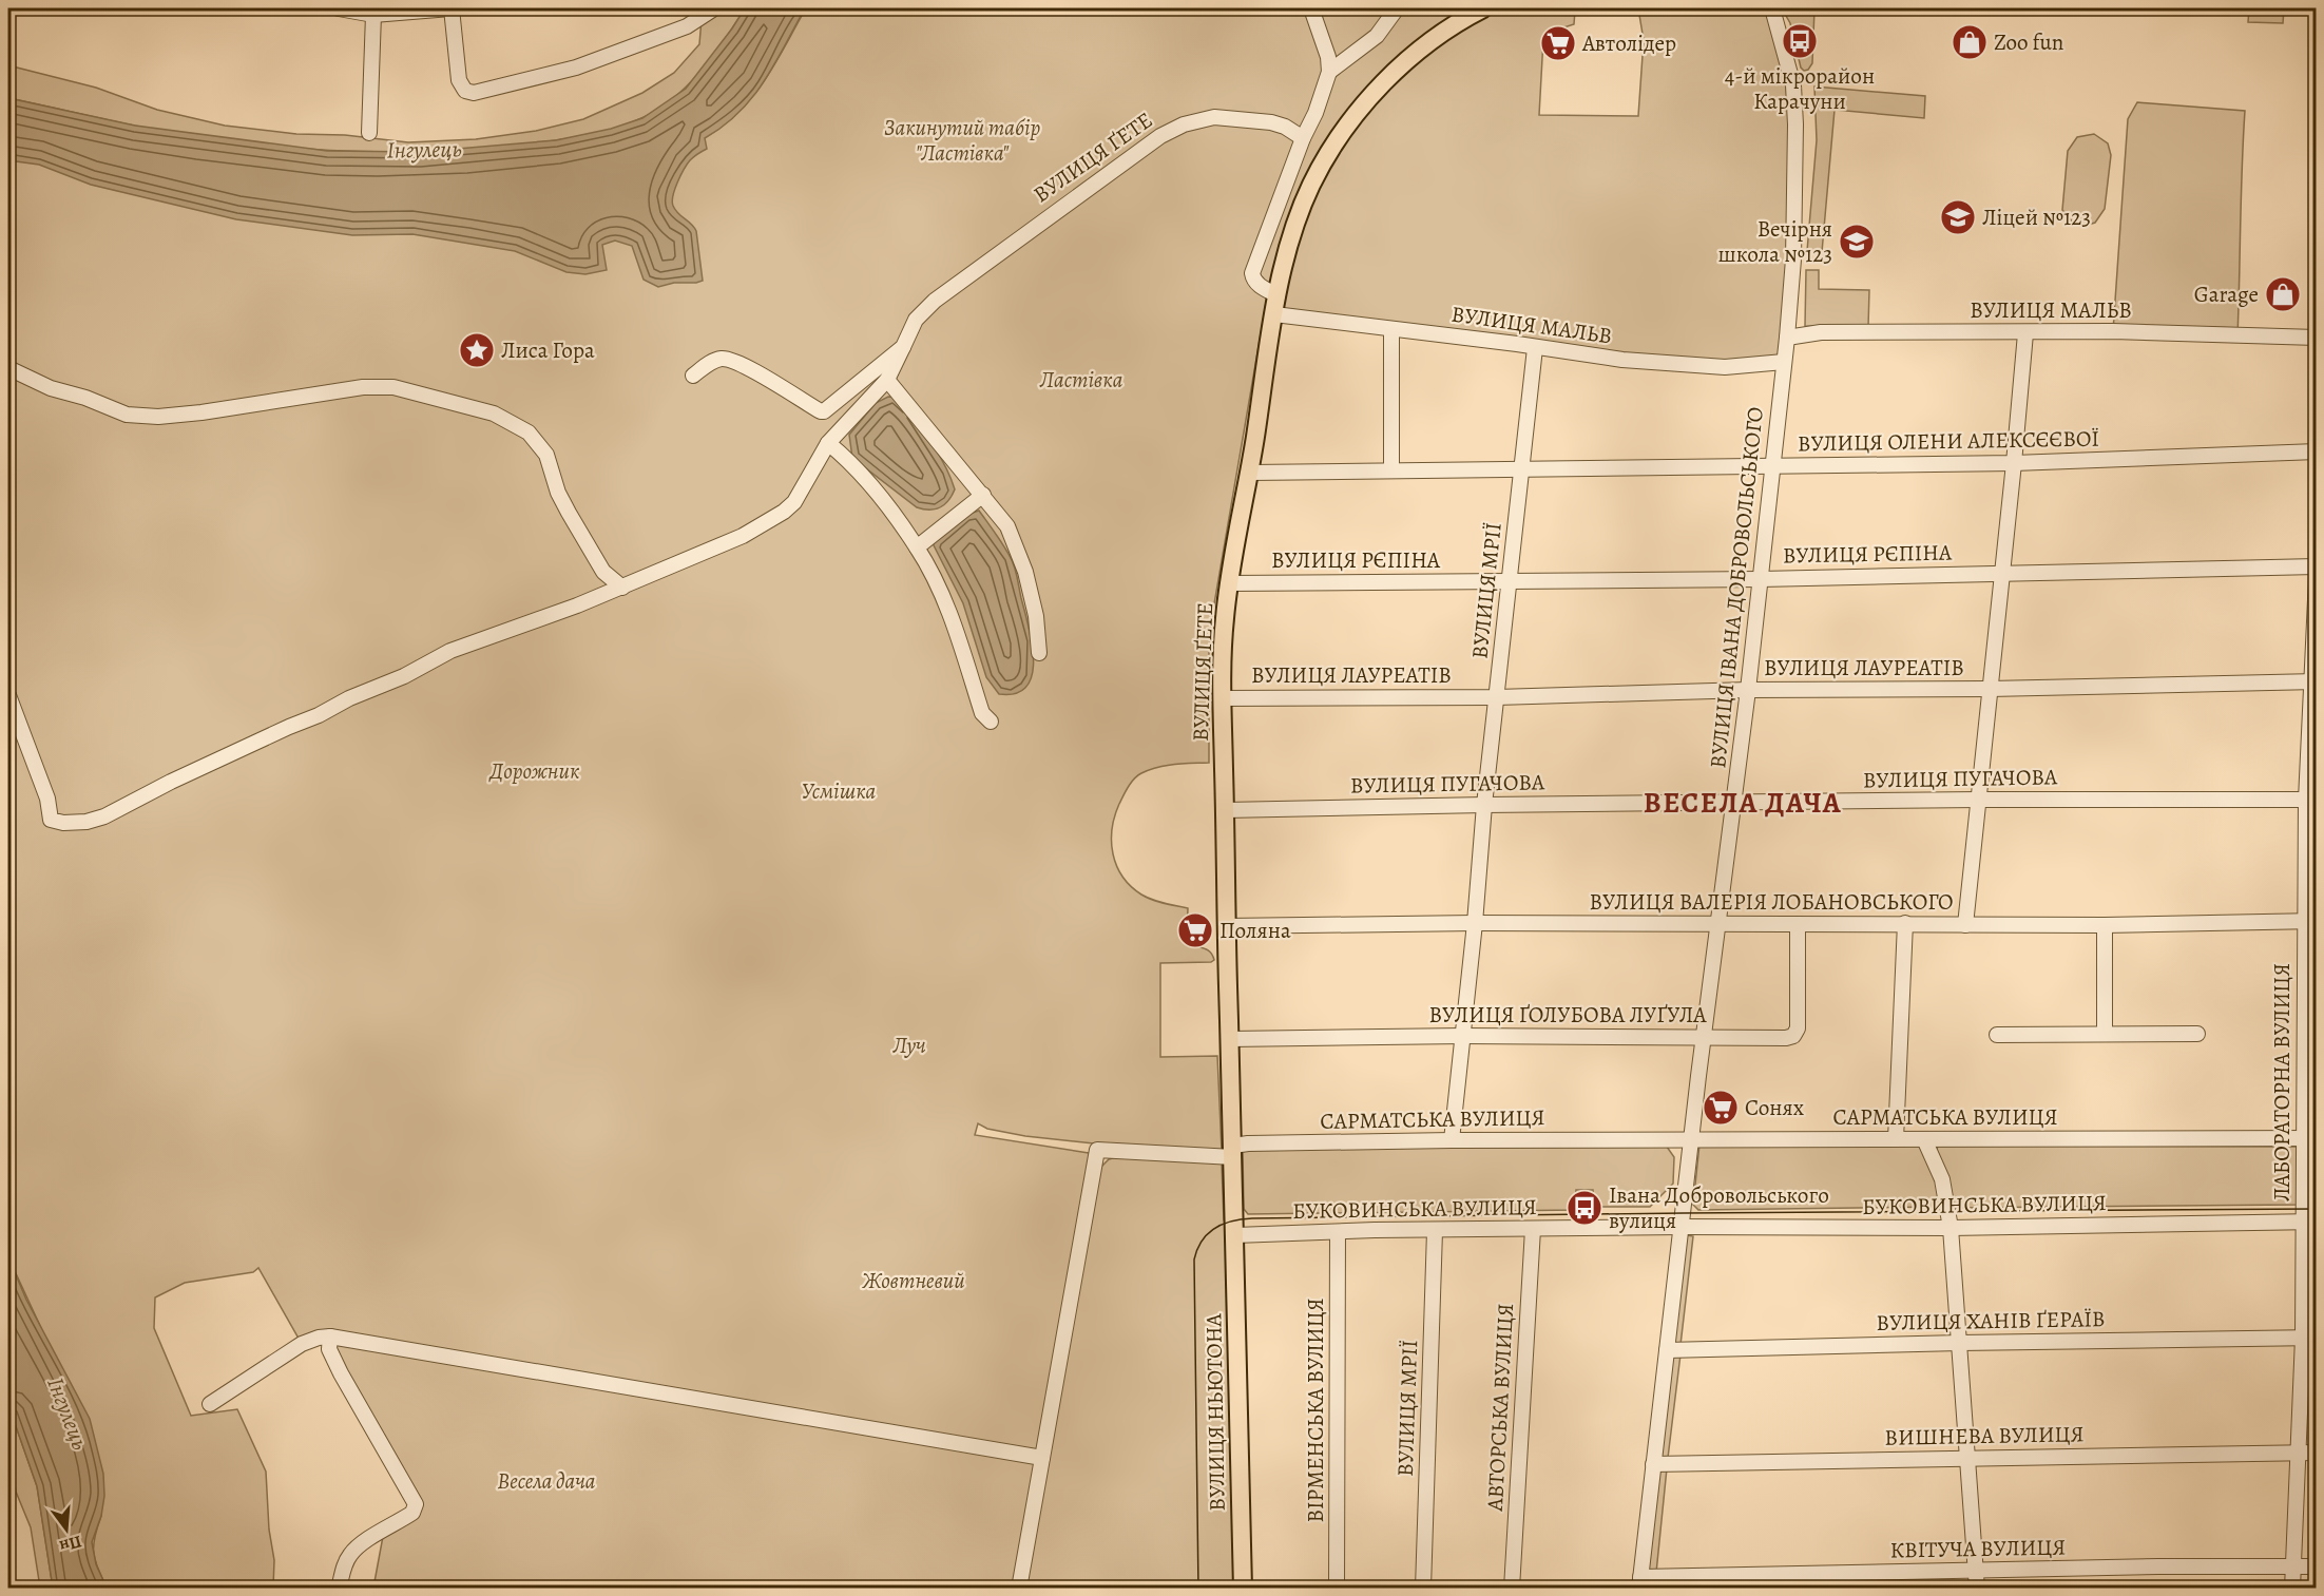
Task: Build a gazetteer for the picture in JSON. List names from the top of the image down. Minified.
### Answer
{"streets":{"main road":["ВУЛИЦЯ ҐЕТЕ","ВУЛИЦЯ НЬЮТОНА"],"street":["ВУЛИЦЯ МАЛЬВ","ВУЛИЦЯ ОЛЕНИ АЛЕКСЄЄВОЇ","ВУЛИЦЯ РЄПІНА","ВУЛИЦЯ ІВАНА ДОБРОВОЛЬСЬКОГО","ВУЛИЦЯ МРІЇ","ВУЛИЦЯ ЛАУРЕАТІВ","ВУЛИЦЯ ПУГАЧОВА","ВУЛИЦЯ ВАЛЕРІЯ ЛОБАНОВСЬКОГО","ВУЛИЦЯ ҐОЛУБОВА ЛУҐУЛА","ЛАБОРАТОРНА ВУЛИЦЯ","САРМАТСЬКА ВУЛИЦЯ","БУКОВИНСЬКА ВУЛИЦЯ","ВУЛИЦЯ ХАНІВ ҐЕРАЇВ","АВТОРСЬКА ВУЛИЦЯ","ВІРМЕНСЬКА ВУЛИЦЯ","ВИШНЕВА ВУЛИЦЯ","КВІТУЧА ВУЛИЦЯ"]},"crossings":[["ВУЛИЦЯ ҐЕТЕ","ВУЛИЦЯ МАЛЬВ"],["ВУЛИЦЯ ҐЕТЕ","ВУЛИЦЯ ОЛЕНИ АЛЕКСЄЄВОЇ"],["ВУЛИЦЯ ҐЕТЕ","ВУЛИЦЯ РЄПІНА"],["ВУЛИЦЯ ҐЕТЕ","ВУЛИЦЯ ЛАУРЕАТІВ"],["ВУЛИЦЯ ҐЕТЕ","ВУЛИЦЯ ПУГАЧОВА"],["ВУЛИЦЯ ҐЕТЕ","ВУЛИЦЯ ВАЛЕРІЯ ЛОБАНОВСЬКОГО"],["ВУЛИЦЯ ҐЕТЕ","ВУЛИЦЯ ҐОЛУБОВА ЛУҐУЛА"],["ВУЛИЦЯ ҐЕТЕ","САРМАТСЬКА ВУЛИЦЯ"],["ВУЛИЦЯ ҐЕТЕ","БУКОВИНСЬКА ВУЛИЦЯ"],["ВУЛИЦЯ ҐЕТЕ","ВУЛИЦЯ НЬЮТОНА"],["ВУЛИЦЯ МАЛЬВ","ВУЛИЦЯ ІВАНА ДОБРОВОЛЬСЬКОГО"],["ВУЛИЦЯ МАЛЬВ","ВУЛИЦЯ МРІЇ"],["ВУЛИЦЯ ОЛЕНИ АЛЕКСЄЄВОЇ","ВУЛИЦЯ ІВАНА ДОБРОВОЛЬСЬКОГО"],["ВУЛИЦЯ ОЛЕНИ АЛЕКСЄЄВОЇ","ВУЛИЦЯ МРІЇ"],["ВУЛИЦЯ РЄПІНА","ВУЛИЦЯ ІВАНА ДОБРОВОЛЬСЬКОГО"],["ВУЛИЦЯ РЄПІНА","ВУЛИЦЯ МРІЇ"],["ВУЛИЦЯ ІВАНА ДОБРОВОЛЬСЬКОГО","ВУЛИЦЯ ЛАУРЕАТІВ"],["ВУЛИЦЯ ІВАНА ДОБРОВОЛЬСЬКОГО","ВУЛИЦЯ ПУГАЧОВА"],["ВУЛИЦЯ ІВАНА ДОБРОВОЛЬСЬКОГО","ВУЛИЦЯ ВАЛЕРІЯ ЛОБАНОВСЬКОГО"],["ВУЛИЦЯ ІВАНА ДОБРОВОЛЬСЬКОГО","ВУЛИЦЯ ҐОЛУБОВА ЛУҐУЛА"],["ВУЛИЦЯ ІВАНА ДОБРОВОЛЬСЬКОГО","САРМАТСЬКА ВУЛИЦЯ"],["ВУЛИЦЯ ІВАНА ДОБРОВОЛЬСЬКОГО","БУКОВИНСЬКА ВУЛИЦЯ"],["ВУЛИЦЯ ІВАНА ДОБРОВОЛЬСЬКОГО","ВУЛИЦЯ ХАНІВ ҐЕРАЇВ"],["ВУЛИЦЯ ІВАНА ДОБРОВОЛЬСЬКОГО","ВИШНЕВА ВУЛИЦЯ"],["ВУЛИЦЯ ІВАНА ДОБРОВОЛЬСЬКОГО","КВІТУЧА ВУЛИЦЯ"],["ВУЛИЦЯ МРІЇ","ВУЛИЦЯ ЛАУРЕАТІВ"],["ВУЛИЦЯ МРІЇ","ВУЛИЦЯ ПУГАЧОВА"],["ВУЛИЦЯ МРІЇ","ВУЛИЦЯ ВАЛЕРІЯ ЛОБАНОВСЬКОГО"],["ВУЛИЦЯ МРІЇ","ВУЛИЦЯ ҐОЛУБОВА ЛУҐУЛА"],["ВУЛИЦЯ МРІЇ","САРМАТСЬКА ВУЛИЦЯ"],["ВУЛИЦЯ МРІЇ","БУКОВИНСЬКА ВУЛИЦЯ"],["ВУЛИЦЯ ЛАУРЕАТІВ","ЛАБОРАТОРНА ВУЛИЦЯ"],["ВУЛИЦЯ ПУГАЧОВА","ЛАБОРАТОРНА ВУЛИЦЯ"],["ВУЛИЦЯ ВАЛЕРІЯ ЛОБАНОВСЬКОГО","ВУЛИЦЯ ҐОЛУБОВА ЛУҐУЛА"],["ВУЛИЦЯ ВАЛЕРІЯ ЛОБАНОВСЬКОГО","ЛАБОРАТОРНА ВУЛИЦЯ"],["ЛАБОРАТОРНА ВУЛИЦЯ","САРМАТСЬКА ВУЛИЦЯ"],["ЛАБОРАТОРНА ВУЛИЦЯ","БУКОВИНСЬКА ВУЛИЦЯ"],["ЛАБОРАТОРНА ВУЛИЦЯ","ВУЛИЦЯ ХАНІВ ҐЕРАЇВ"],["ЛАБОРАТОРНА ВУЛИЦЯ","ВИШНЕВА ВУЛИЦЯ"],["ЛАБОРАТОРНА ВУЛИЦЯ","КВІТУЧА ВУЛИЦЯ"],["БУКОВИНСЬКА ВУЛИЦЯ","АВТОРСЬКА ВУЛИЦЯ"],["БУКОВИНСЬКА ВУЛИЦЯ","ВІРМЕНСЬКА ВУЛИЦЯ"],["БУКОВИНСЬКА ВУЛИЦЯ","ВУЛИЦЯ НЬЮТОНА"]],"districts":["ВЕСЕЛА ДАЧА"],"water":["Інгулець"],"parks":["Закинутий табір \"Ластівка\"","Ластівка","Дорожник","Усмішка","Луч","Жовтневий","Весела дача"],"places":{"bus stop":["4-й мікрорайон Карачуни","Івана Добровольського вулиця"],"shop":["Zoo fun","Garage"],"supermarket":["Автолідер","Поляна","Сонях"],"school or university":["Ліцей №123","Вечірня школа №123"],"place":["Лиса Гора"]},"north":"bottom"}
